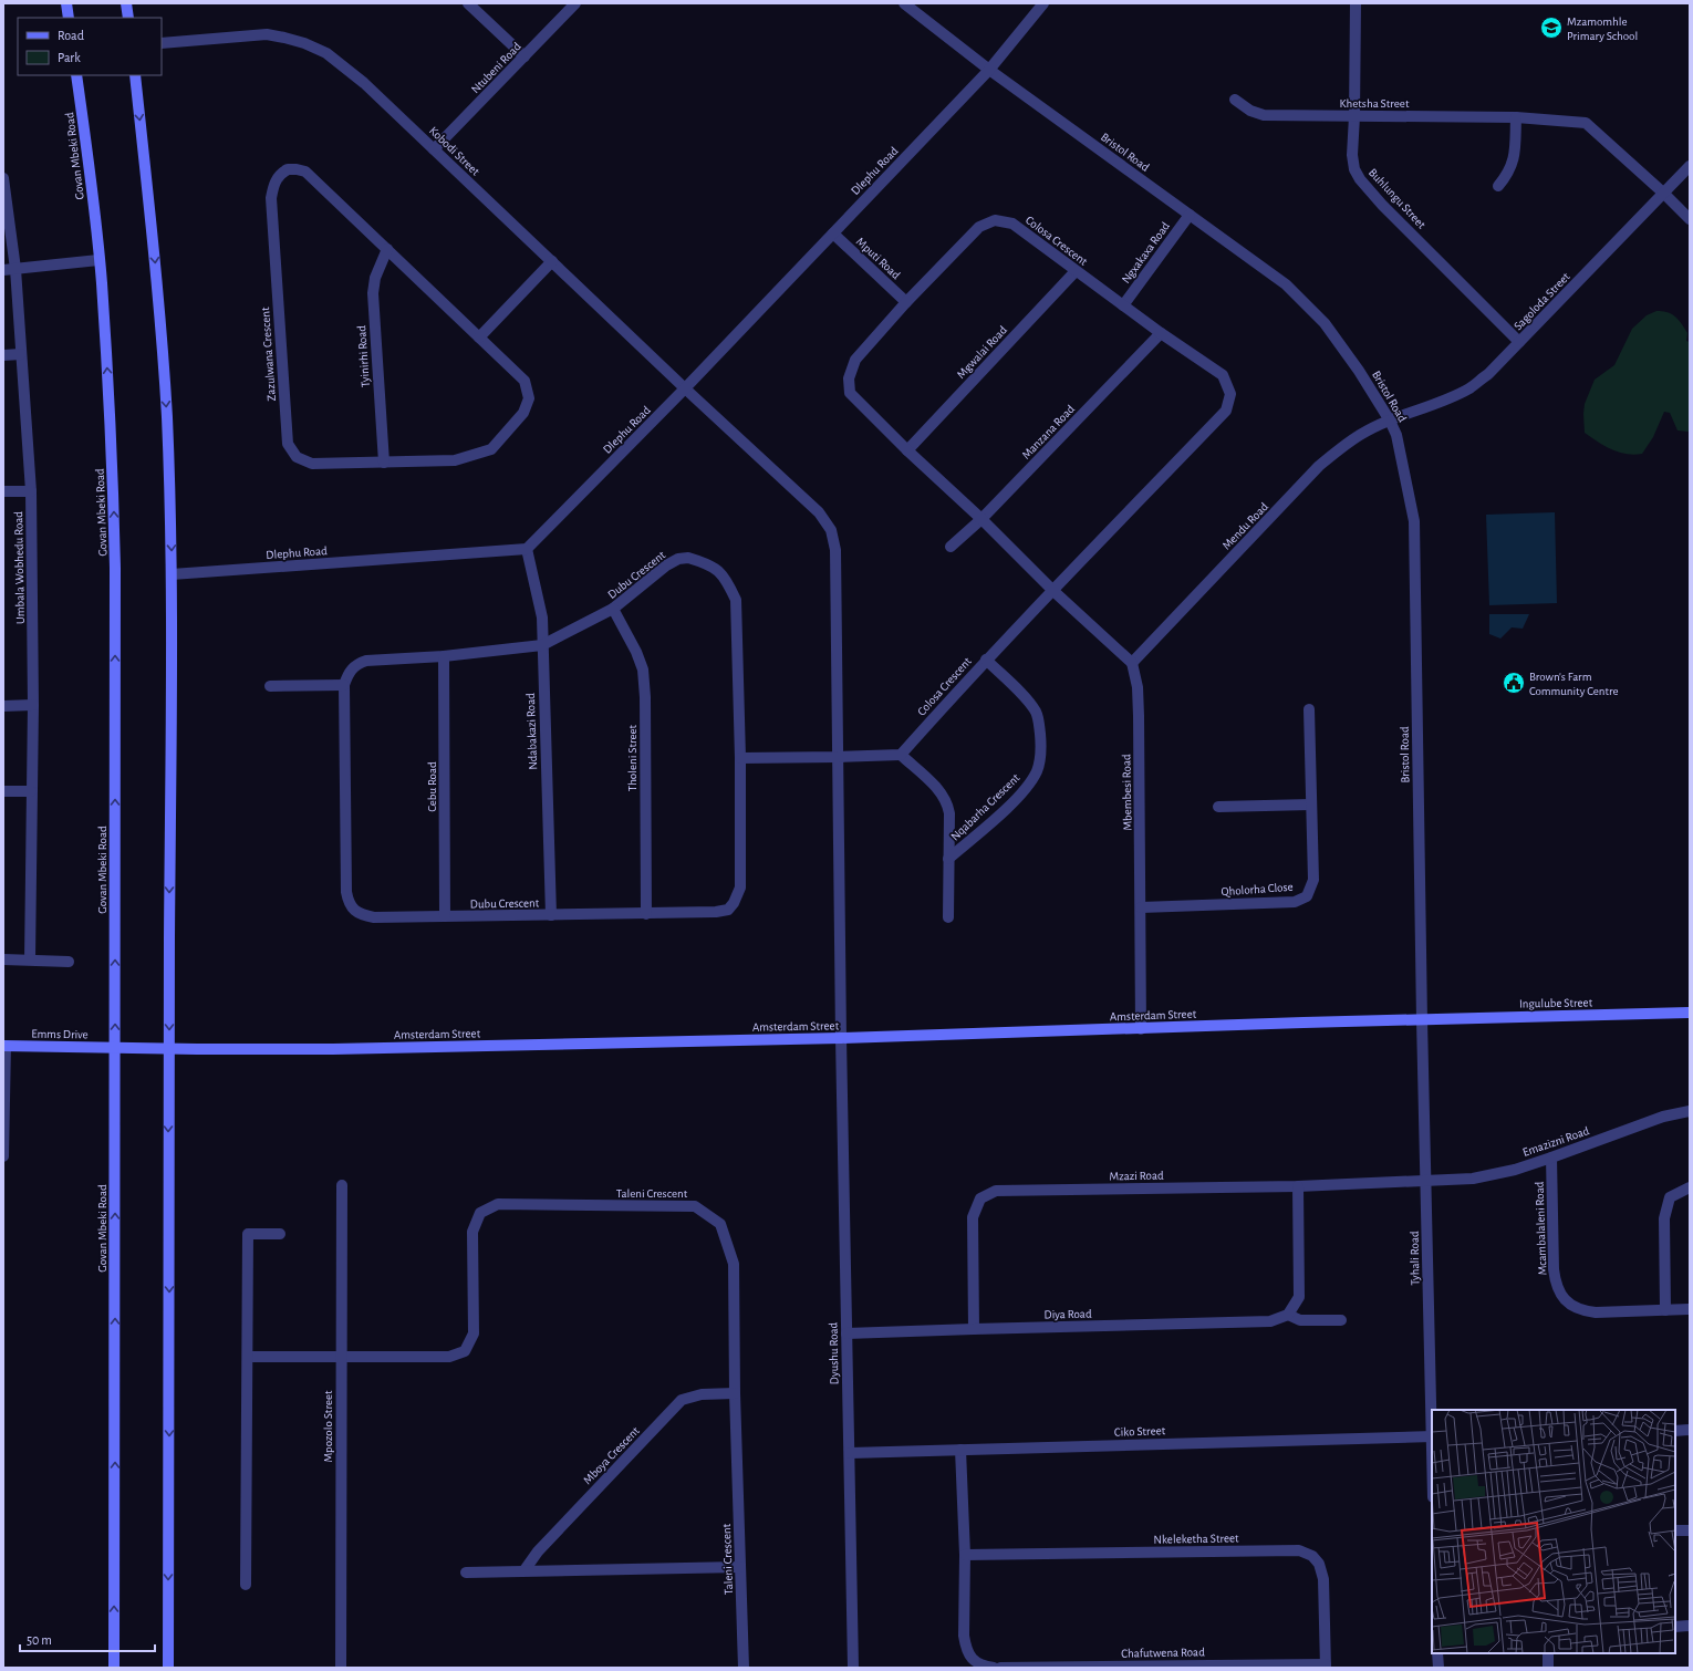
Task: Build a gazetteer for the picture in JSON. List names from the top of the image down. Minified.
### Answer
{"streets":{"main road":["Govan Mbeki Road","Ingulube Street","Amsterdam Street","Emms Drive"],"street":["Ntubeni Road","Khetsha Street","Kobodi Street","Bristol Road","Dlephu Road","Buhlungu Street","Colosa Crescent","Ngxakaxa Road","Mputi Road","Sagoloda Street","Mgwalai Road","Zazulwana Crescent","Tyinirhi Road","Manzana Road","Mendu Road","Umbala Wobhedu Road","Dubu Crescent","Ndabakazi Road","Tholeni Street","Cebu Road","Mbembesi Road","Nqabarha Crescent","Qholorha Close","Emazizni Road","Mzazi Road","Taleni Crescent","Mcambalaleni Road","Tyhali Road","Diya Road","Dyushu Road","Mpozolo Street","Ciko Street","Mboya Crescent","Nkeleketha Street","Chafutwena Road"]},"crossings":[["Ntubeni Road","Kobodi Street"],["Khetsha Street","Buhlungu Street"],["Khetsha Street","Sagoloda Street"],["Kobodi Street","Dlephu Road"],["Kobodi Street","Dyushu Road"],["Bristol Road","Dlephu Road"],["Bristol Road","Ngxakaxa Road"],["Bristol Road","Sagoloda Street"],["Bristol Road","Mendu Road"],["Bristol Road","Ingulube Street"],["Bristol Road","Amsterdam Street"],["Bristol Road","Tyhali Road"],["Govan Mbeki Road","Amsterdam Street"],["Govan Mbeki Road","Emms Drive"],["Dlephu Road","Mputi Road"],["Dlephu Road","Ndabakazi Road"],["Buhlungu Street","Sagoloda Street"],["Colosa Crescent","Ngxakaxa Road"],["Colosa Crescent","Mputi Road"],["Colosa Crescent","Mgwalai Road"],["Colosa Crescent","Manzana Road"],["Colosa Crescent","Nqabarha Crescent"],["Sagoloda Street","Mendu Road"],["Zazulwana Crescent","Tyinirhi Road"],["Mendu Road","Mbembesi Road"],["Dubu Crescent","Ndabakazi Road"],["Dubu Crescent","Tholeni Street"],["Dubu Crescent","Cebu Road"],["Mbembesi Road","Qholorha Close"],["Mbembesi Road","Amsterdam Street"],["Ingulube Street","Amsterdam Street"],["Ingulube Street","Tyhali Road"],["Amsterdam Street","Emms Drive"],["Amsterdam Street","Tyhali Road"],["Amsterdam Street","Dyushu Road"],["Emazizni Road","Mzazi Road"],["Emazizni Road","Mcambalaleni Road"],["Emazizni Road","Tyhali Road"],["Mzazi Road","Tyhali Road"],["Mzazi Road","Diya Road"],["Taleni Crescent","Mpozolo Street"],["Taleni Crescent","Mboya Crescent"],["Tyhali Road","Ciko Street"],["Diya Road","Dyushu Road"],["Dyushu Road","Ciko Street"],["Nkeleketha Street","Chafutwena Road"]],"places":{"school or university":["Mzamomhle Primary School"],"public building":["Brown's Farm Community Centre"]},"legend":["Road","Park"],"scale_bar":"50 m"}
